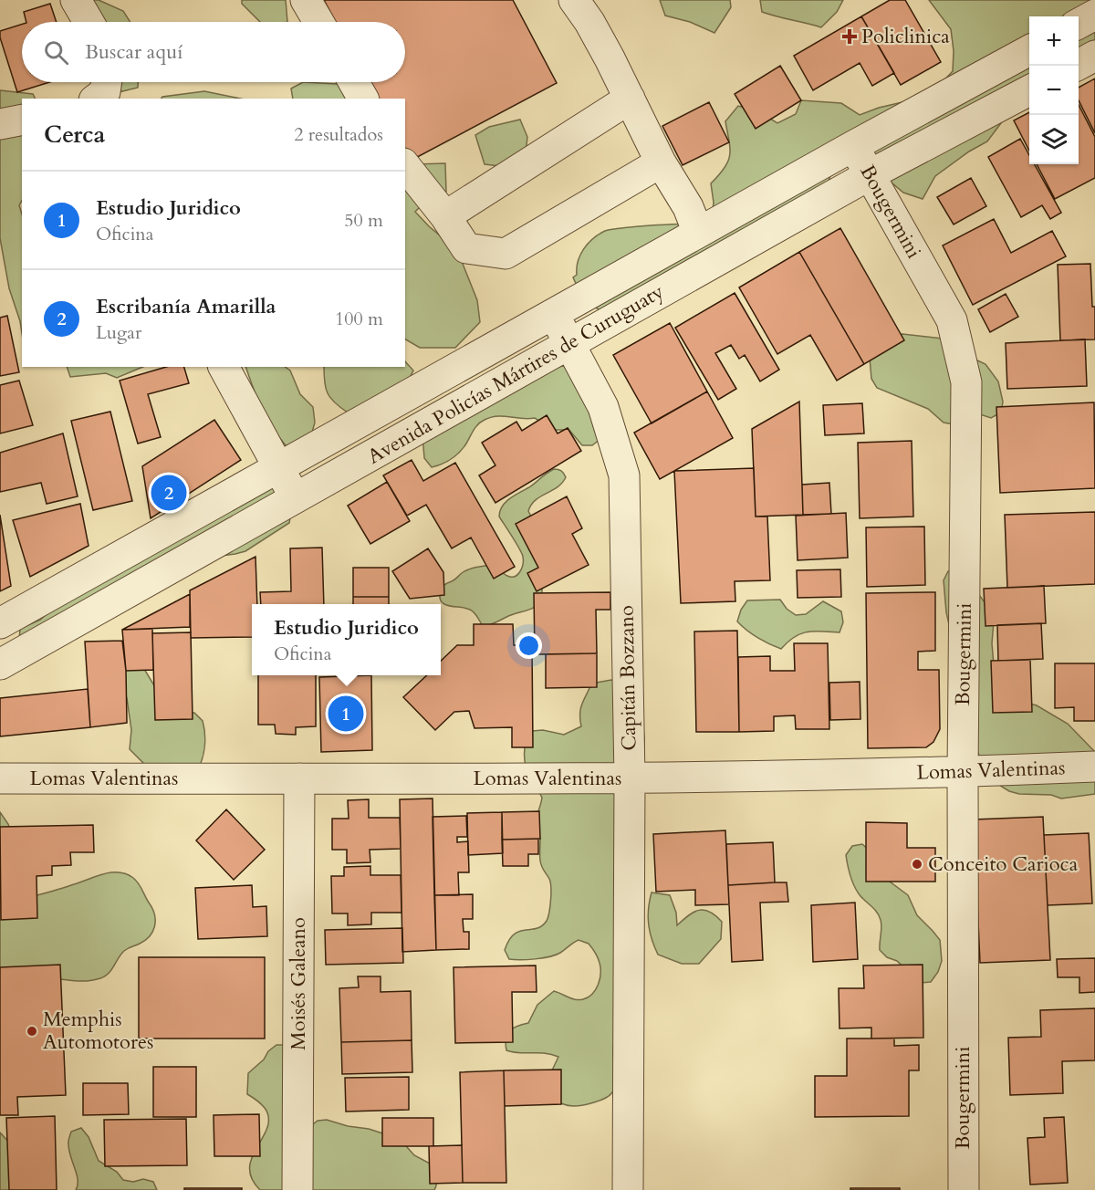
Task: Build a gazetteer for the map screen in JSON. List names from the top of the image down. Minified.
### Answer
{"streets":{"street":["Bougermini","Avenida Policías Mártires de Curuguaty","Capitán Bozzano","Lomas Valentinas","Moisés Galeano"]},"crossings":[["Bougermini","Avenida Policías Mártires de Curuguaty"],["Bougermini","Lomas Valentinas"],["Avenida Policías Mártires de Curuguaty","Capitán Bozzano"],["Capitán Bozzano","Lomas Valentinas"],["Lomas Valentinas","Moisés Galeano"]],"places":{"health":["Policlinica"],"other":["Conceito Carioca","Memphis Automotores"]},"page":{"map_buttons":["+","−"],"search":"Buscar aquí","heading":["Cerca","2 resultados"],"list":[{"mark":"1","name":"Estudio Juridico","note":"Oficina","value":"50 m"},{"mark":"2","name":"Escribanía Amarilla","note":"Lugar","value":"100 m"}],"pins":["2","1"],"popup":["Estudio Juridico","Oficina"]}}
